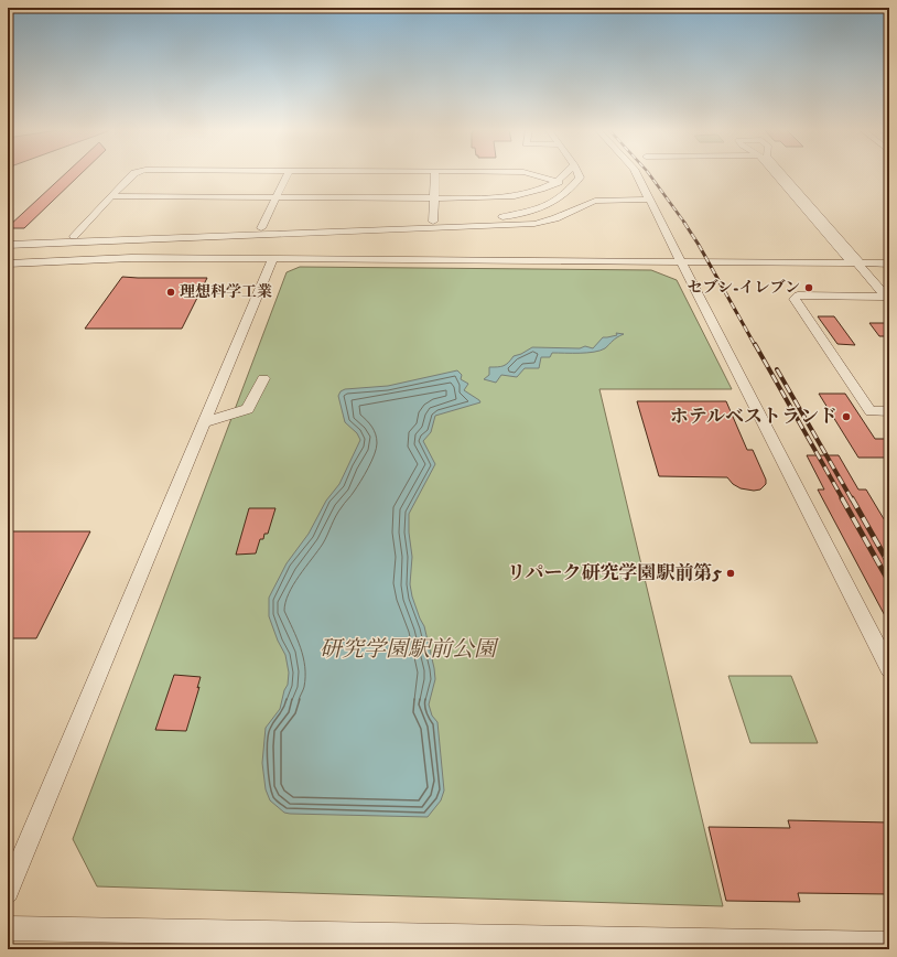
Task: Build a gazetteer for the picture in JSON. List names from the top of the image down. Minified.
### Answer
{"parks":["研究学園駅前公園"],"places":["セブン-イレブン","理想科学工業","ホテルベストランド","リパーク研究学園駅前第5"]}
